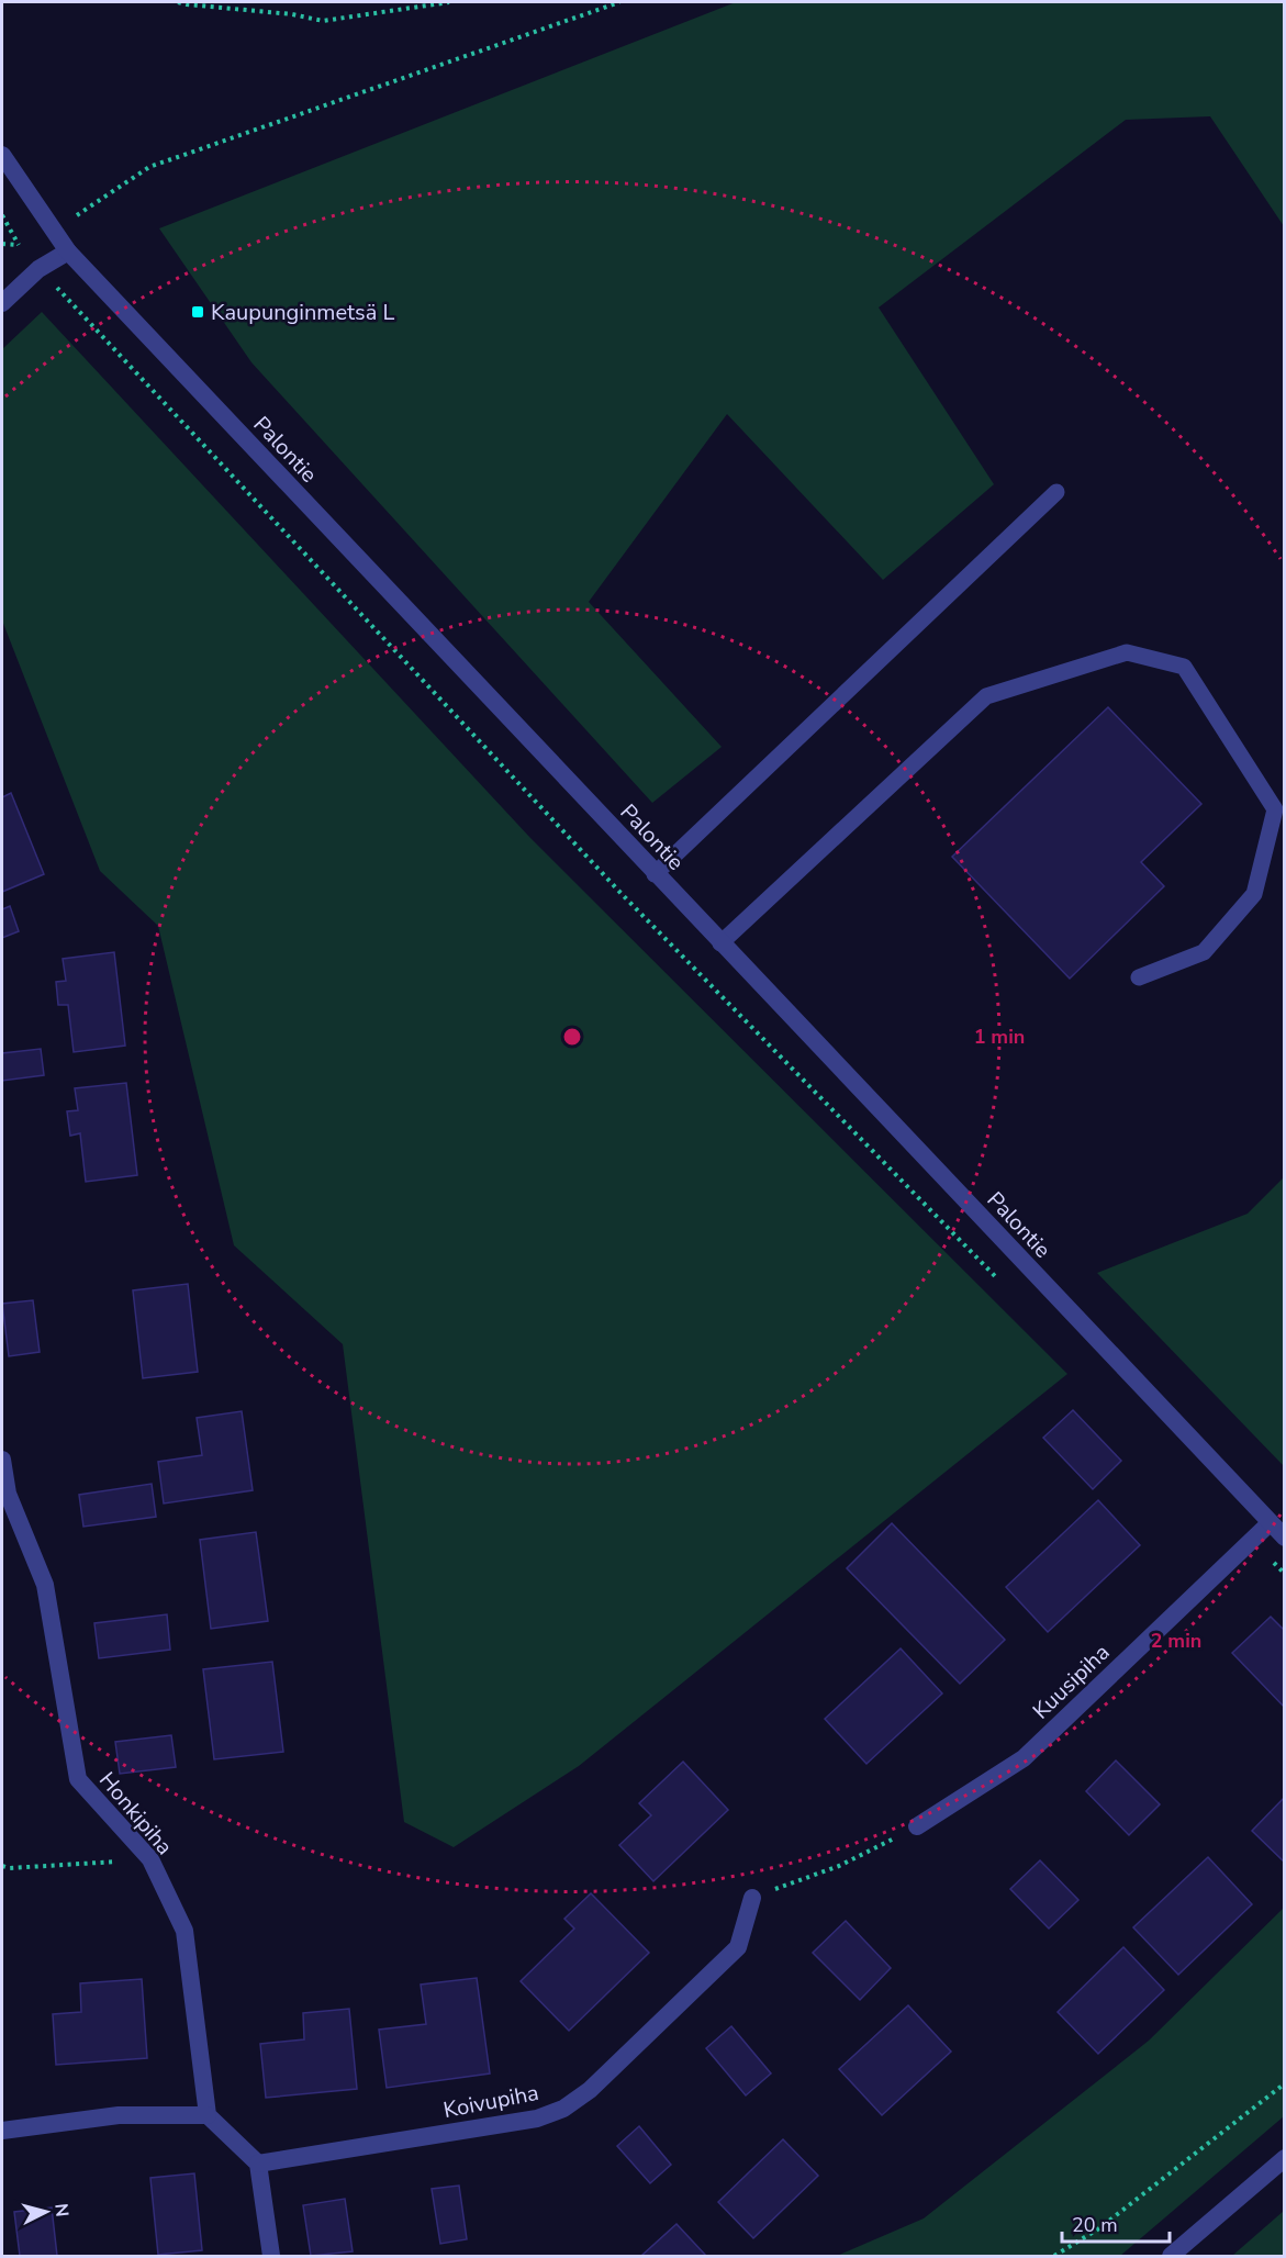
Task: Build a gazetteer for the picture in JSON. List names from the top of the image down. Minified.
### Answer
{"streets":{"street":["Palontie","Kuusipiha","Honkipiha","Koivupiha"]},"crossings":[["Palontie","Kuusipiha"]],"places":{"transit":["Kaupunginmetsä L"]},"scale_bar":"20 m","north":"right","rings":["1 min","2 min"]}
